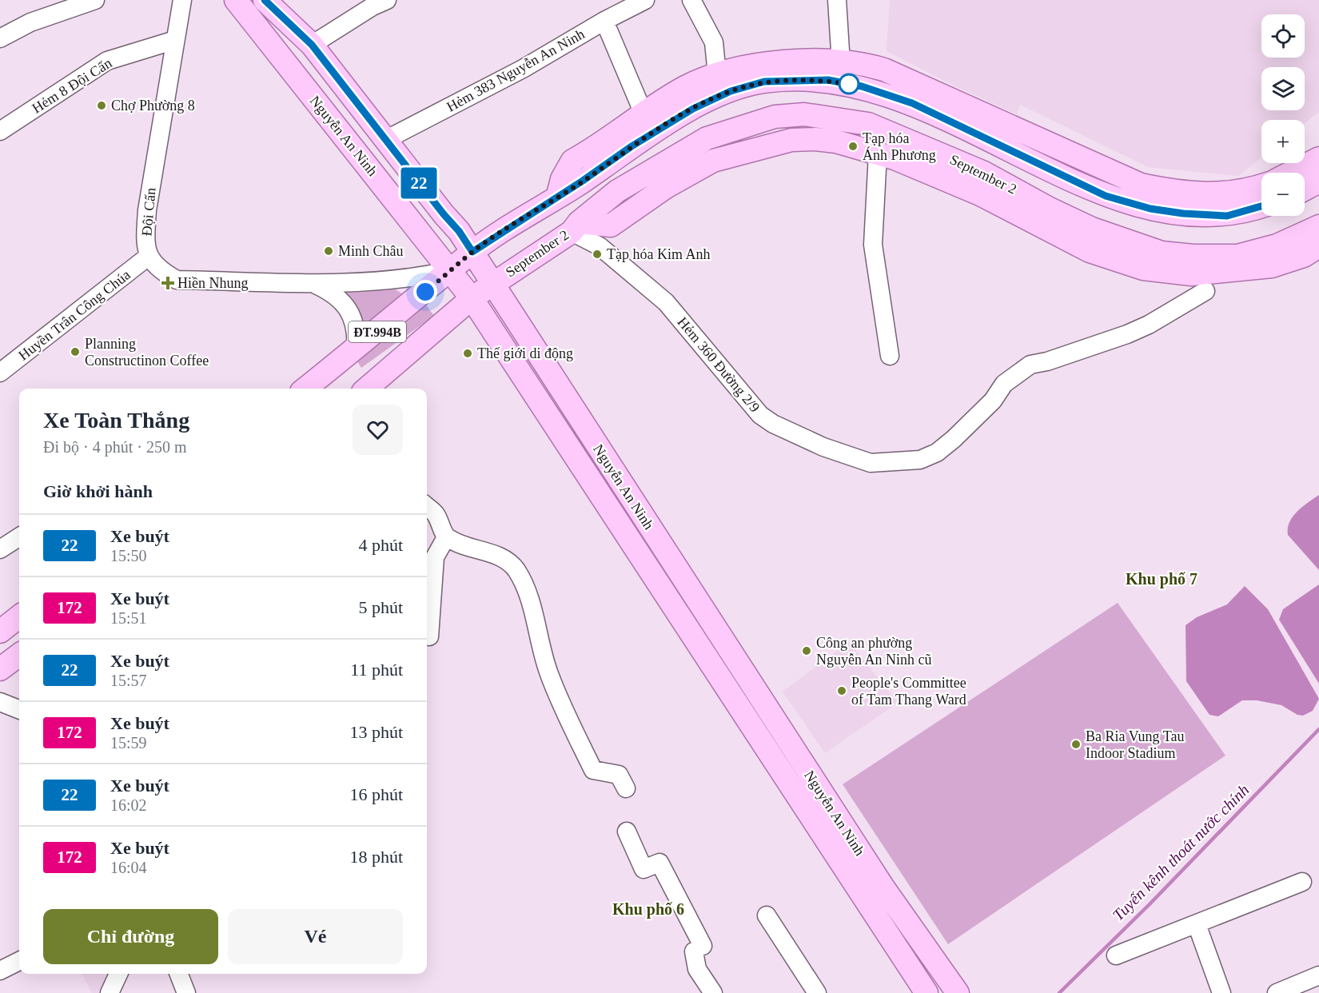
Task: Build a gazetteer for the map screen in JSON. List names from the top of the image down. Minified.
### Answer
{"streets":{"main road":["Nguyễn An Ninh","September 2","ĐT.994B"],"street":["Hẻm 383 Nguyễn An Ninh","Hẻm 8 Đội Cấn","Đội Cấn","Huyền Trân Công Chúa","Hẻm 360 Đường 2/9"]},"crossings":[["Hẻm 383 Nguyễn An Ninh","Nguyễn An Ninh"],["Hẻm 8 Đội Cấn","Đội Cấn"],["Nguyễn An Ninh","September 2"],["Nguyễn An Ninh","Đội Cấn"],["Nguyễn An Ninh","ĐT.994B"],["September 2","ĐT.994B"],["September 2","Hẻm 360 Đường 2/9"],["Đội Cấn","Huyền Trân Công Chúa"],["Đội Cấn","ĐT.994B"]],"districts":["Khu phố 7","Khu phố 6"],"water":["Tuyến kênh thoát nước chính"],"places":{"other":["Chợ Phường 8","Tạp hóa Ánh Phương","Minh Châu","Tạp hóa Kim Anh","Planning Constructinon Coffee","Thế giới di động","Công an phường Nguyễn An Ninh cũ","People's Committee of Tam Thang Ward","Ba Ria Vung Tau Indoor Stadium"],"health":["Hiền Nhung"]},"lines":["bus line 22"],"page":{"on_map":"22","map_buttons":["+","−"],"heading":[["Xe Toàn Thắng","Đi bộ · 4 phút · 250 m"],"Giờ khởi hành"],"list":[{"mark":"22","name":"Xe buýt","note":"15:50","value":"4 phút"},{"mark":"172","name":"Xe buýt","note":"15:51","value":"5 phút"},{"mark":"22","name":"Xe buýt","note":"15:57","value":"11 phút"},{"mark":"172","name":"Xe buýt","note":"15:59","value":"13 phút"},{"mark":"22","name":"Xe buýt","note":"16:02","value":"16 phút"},{"mark":"172","name":"Xe buýt","note":"16:04","value":"18 phút"}],"buttons":["Chỉ đường","Vé"]}}
